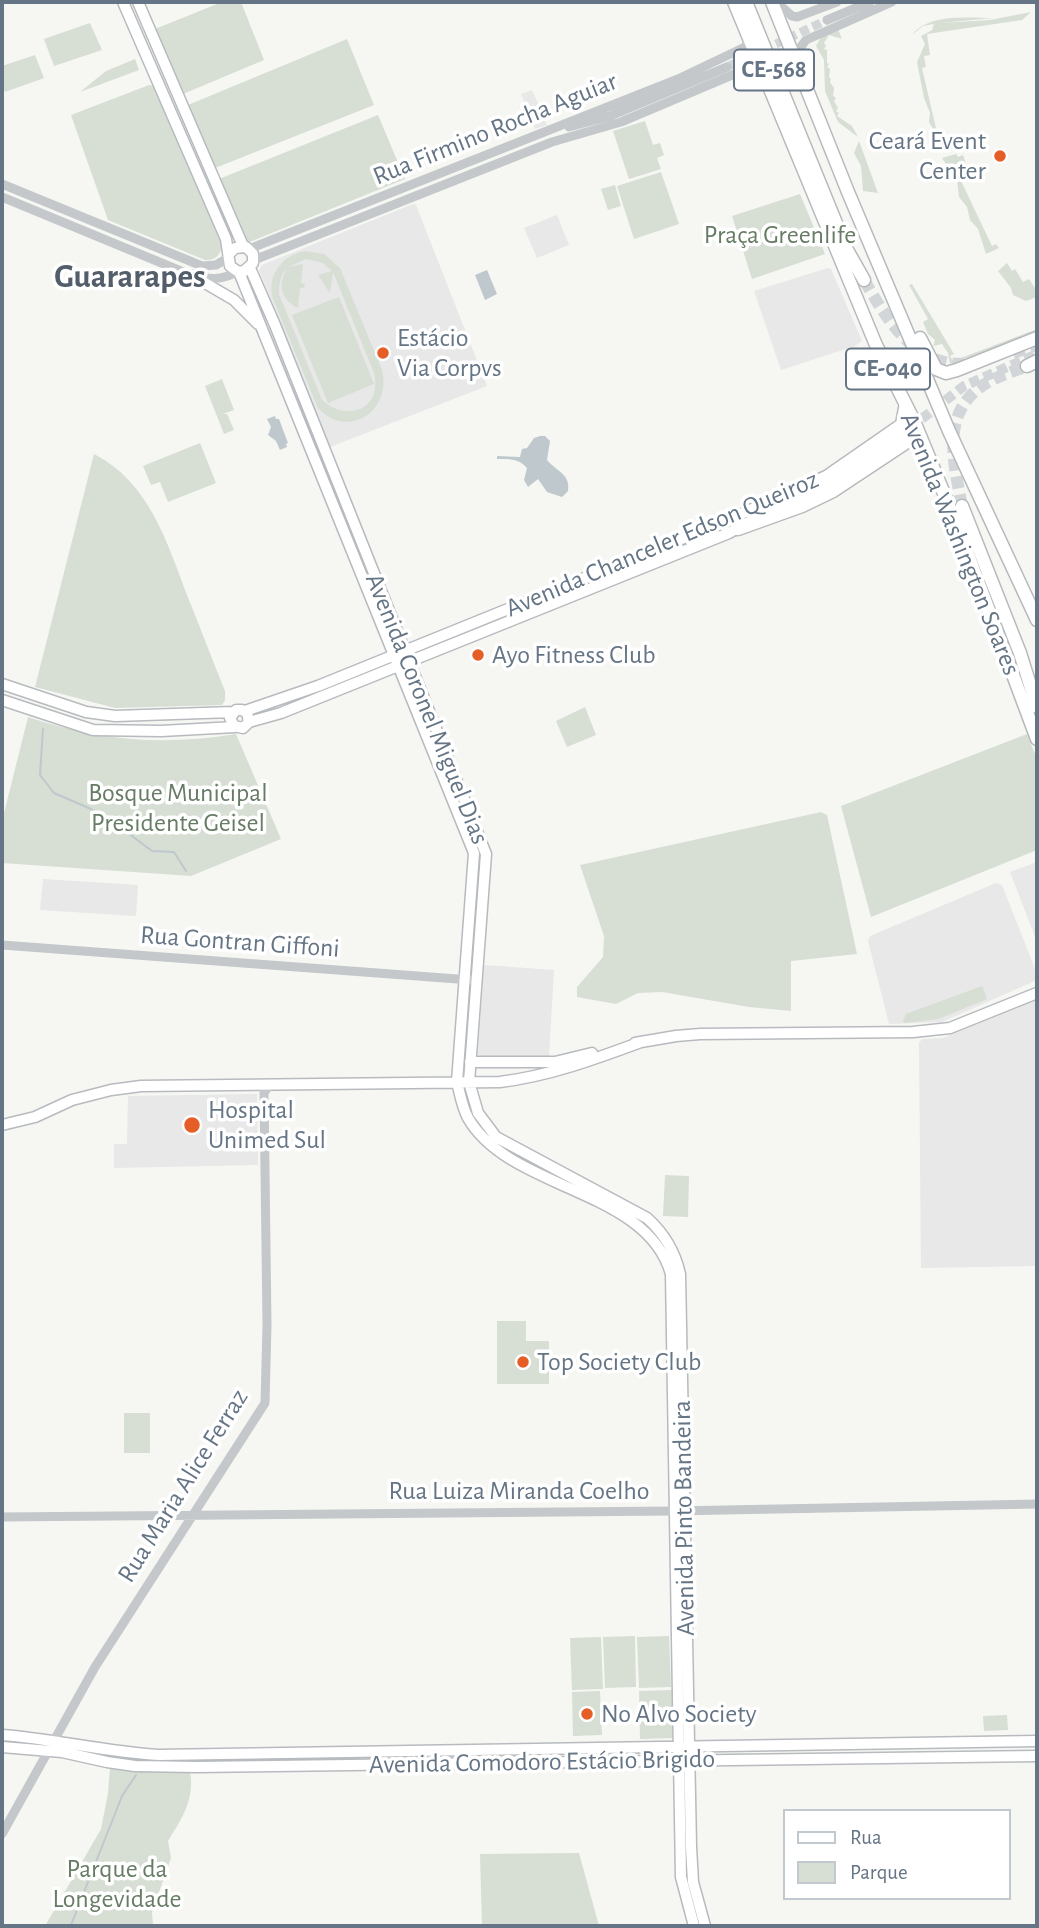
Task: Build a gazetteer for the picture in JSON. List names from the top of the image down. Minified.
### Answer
{"streets":{"highway":["CE-568","CE-040","Avenida Washington Soares"],"main road":["Avenida Chanceler Edson Queiroz","Avenida Coronel Miguel Dias","Avenida Pinto Bandeira","Avenida Comodoro Estácio Brigido"],"street":["Rua Firmino Rocha Aguiar","Rua Gontran Giffoni","Rua Maria Alice Ferraz","Rua Luiza Miranda Coelho"]},"crossings":[["Rua Firmino Rocha Aguiar","Avenida Washington Soares"],["Rua Firmino Rocha Aguiar","Avenida Coronel Miguel Dias"],["Avenida Chanceler Edson Queiroz","Avenida Washington Soares"],["Avenida Chanceler Edson Queiroz","Avenida Coronel Miguel Dias"],["Avenida Coronel Miguel Dias","Rua Gontran Giffoni"],["Avenida Coronel Miguel Dias","Avenida Pinto Bandeira"],["Rua Maria Alice Ferraz","Rua Luiza Miranda Coelho"],["Rua Maria Alice Ferraz","Avenida Comodoro Estácio Brigido"],["Rua Luiza Miranda Coelho","Avenida Pinto Bandeira"],["Avenida Pinto Bandeira","Avenida Comodoro Estácio Brigido"]],"districts":["Guararapes"],"parks":["Praça Greenlife","Bosque Municipal Presidente Geisel","Parque da Longevidade"],"places":["Ceará Event Center","Estácio Via Corpvs","Ayo Fitness Club","Hospital Unimed Sul","Top Society Club","No Alvo Society"],"legend":["Rua","Parque"]}
